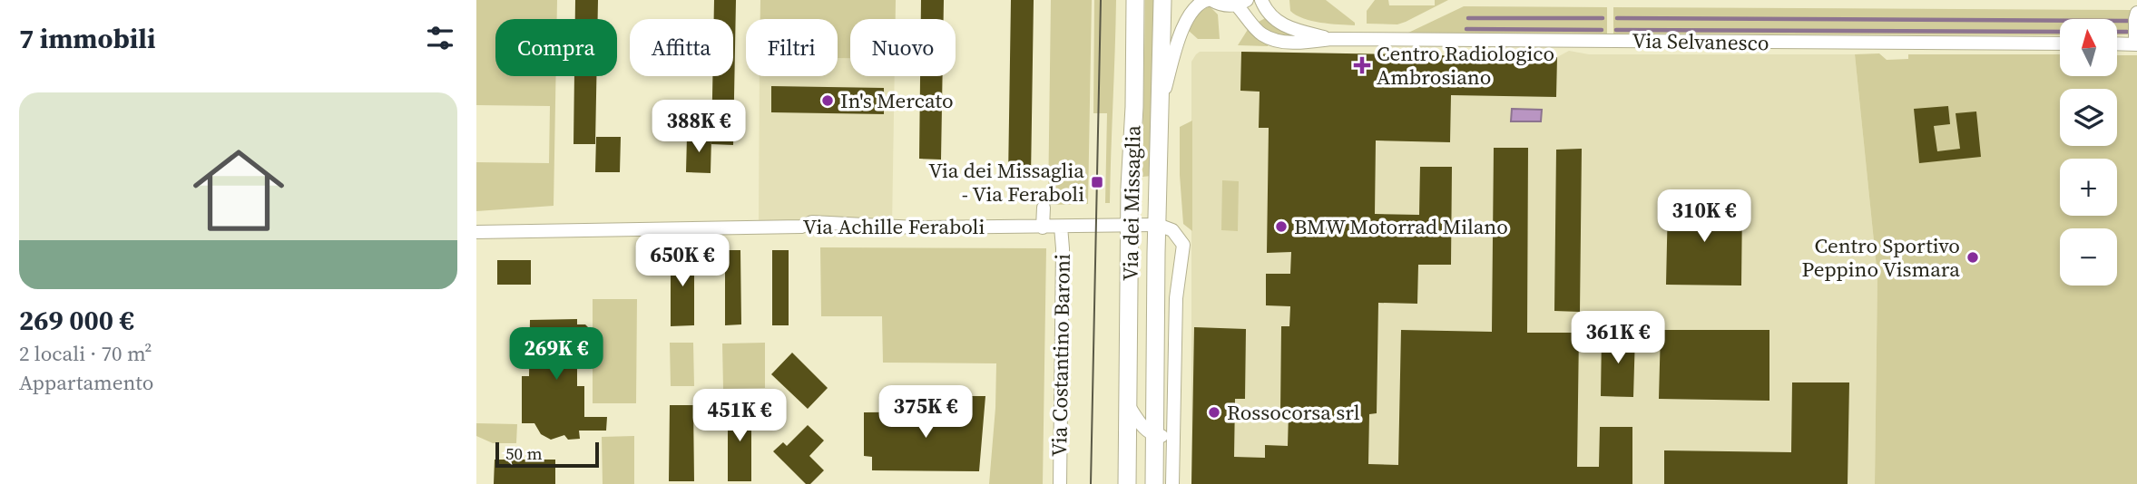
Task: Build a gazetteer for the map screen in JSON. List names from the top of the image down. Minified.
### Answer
{"streets":{"main road":["Via dei Missaglia"],"street":["Via Selvanesco","Via Achille Feraboli","Via Costantino Baroni"]},"crossings":[["Via dei Missaglia","Via Achille Feraboli"],["Via Achille Feraboli","Via Costantino Baroni"]],"places":{"health":["Centro Radiologico Ambrosiano"],"other":["In's Mercato","BMW Motorrad Milano","Centro Sportivo Peppino Vismara","Rossocorsa srl"],"transit":["Via dei Missaglia - Via Feraboli"]},"scale_bar":"50 m","north":"top","page":{"heading":"7 immobili","map_buttons":["+","−"],"chip":["Compra","Affitta","Filtri","Nuovo"],"list":[{"name":"269 000 €","note":"2 locali · 70 m² · Appartamento"}],"price":["388K €","310K €","650K €","361K €","269K €","375K €","451K €"],"scale":"50 m"}}
